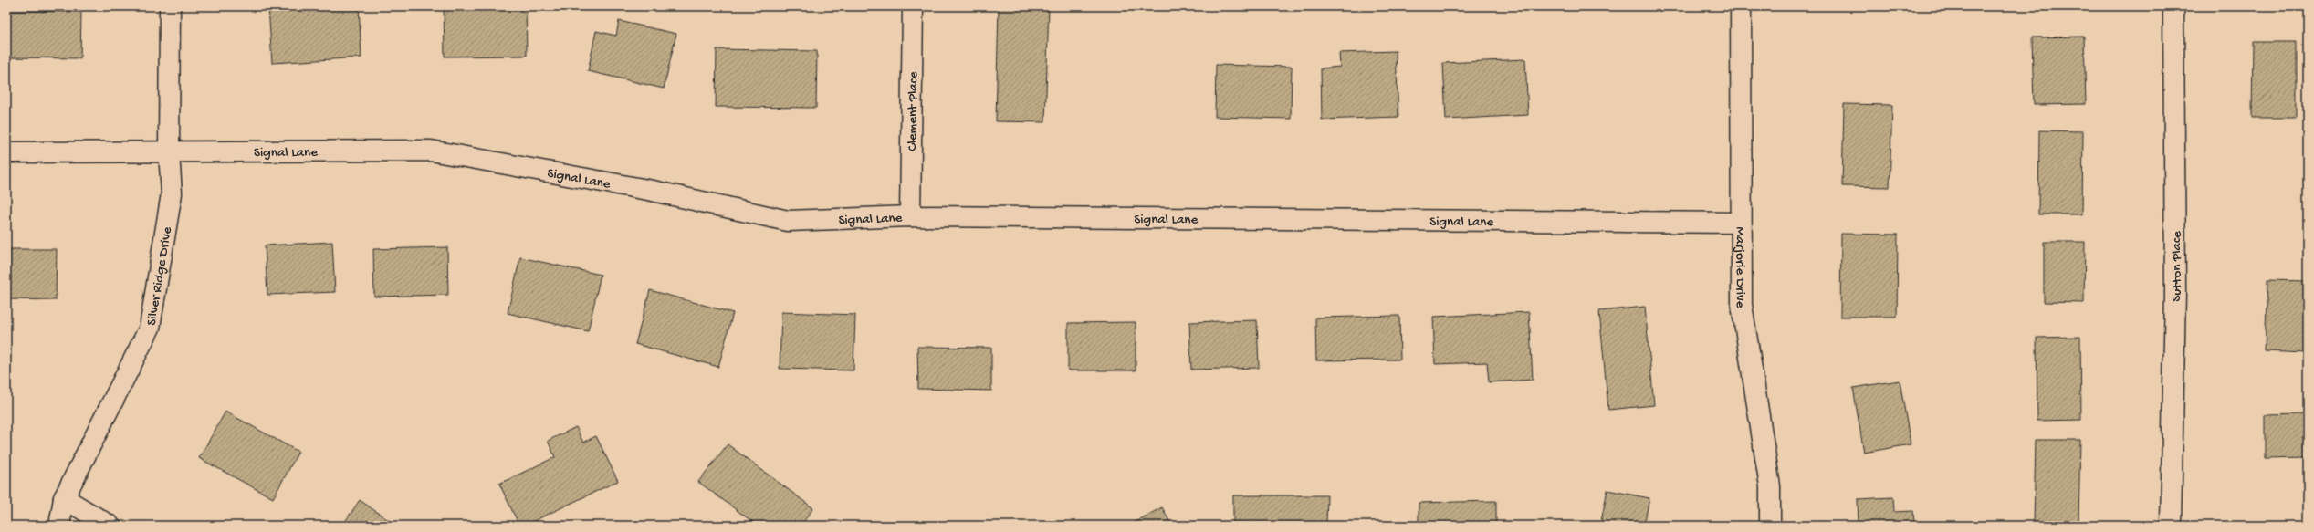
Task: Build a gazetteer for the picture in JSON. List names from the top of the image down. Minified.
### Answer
{"streets":{"street":["Clement Place","Signal Lane","Sutton Place","Marjorie Drive","Silver Ridge Drive"]},"crossings":[["Clement Place","Signal Lane"],["Signal Lane","Marjorie Drive"],["Signal Lane","Silver Ridge Drive"]]}
